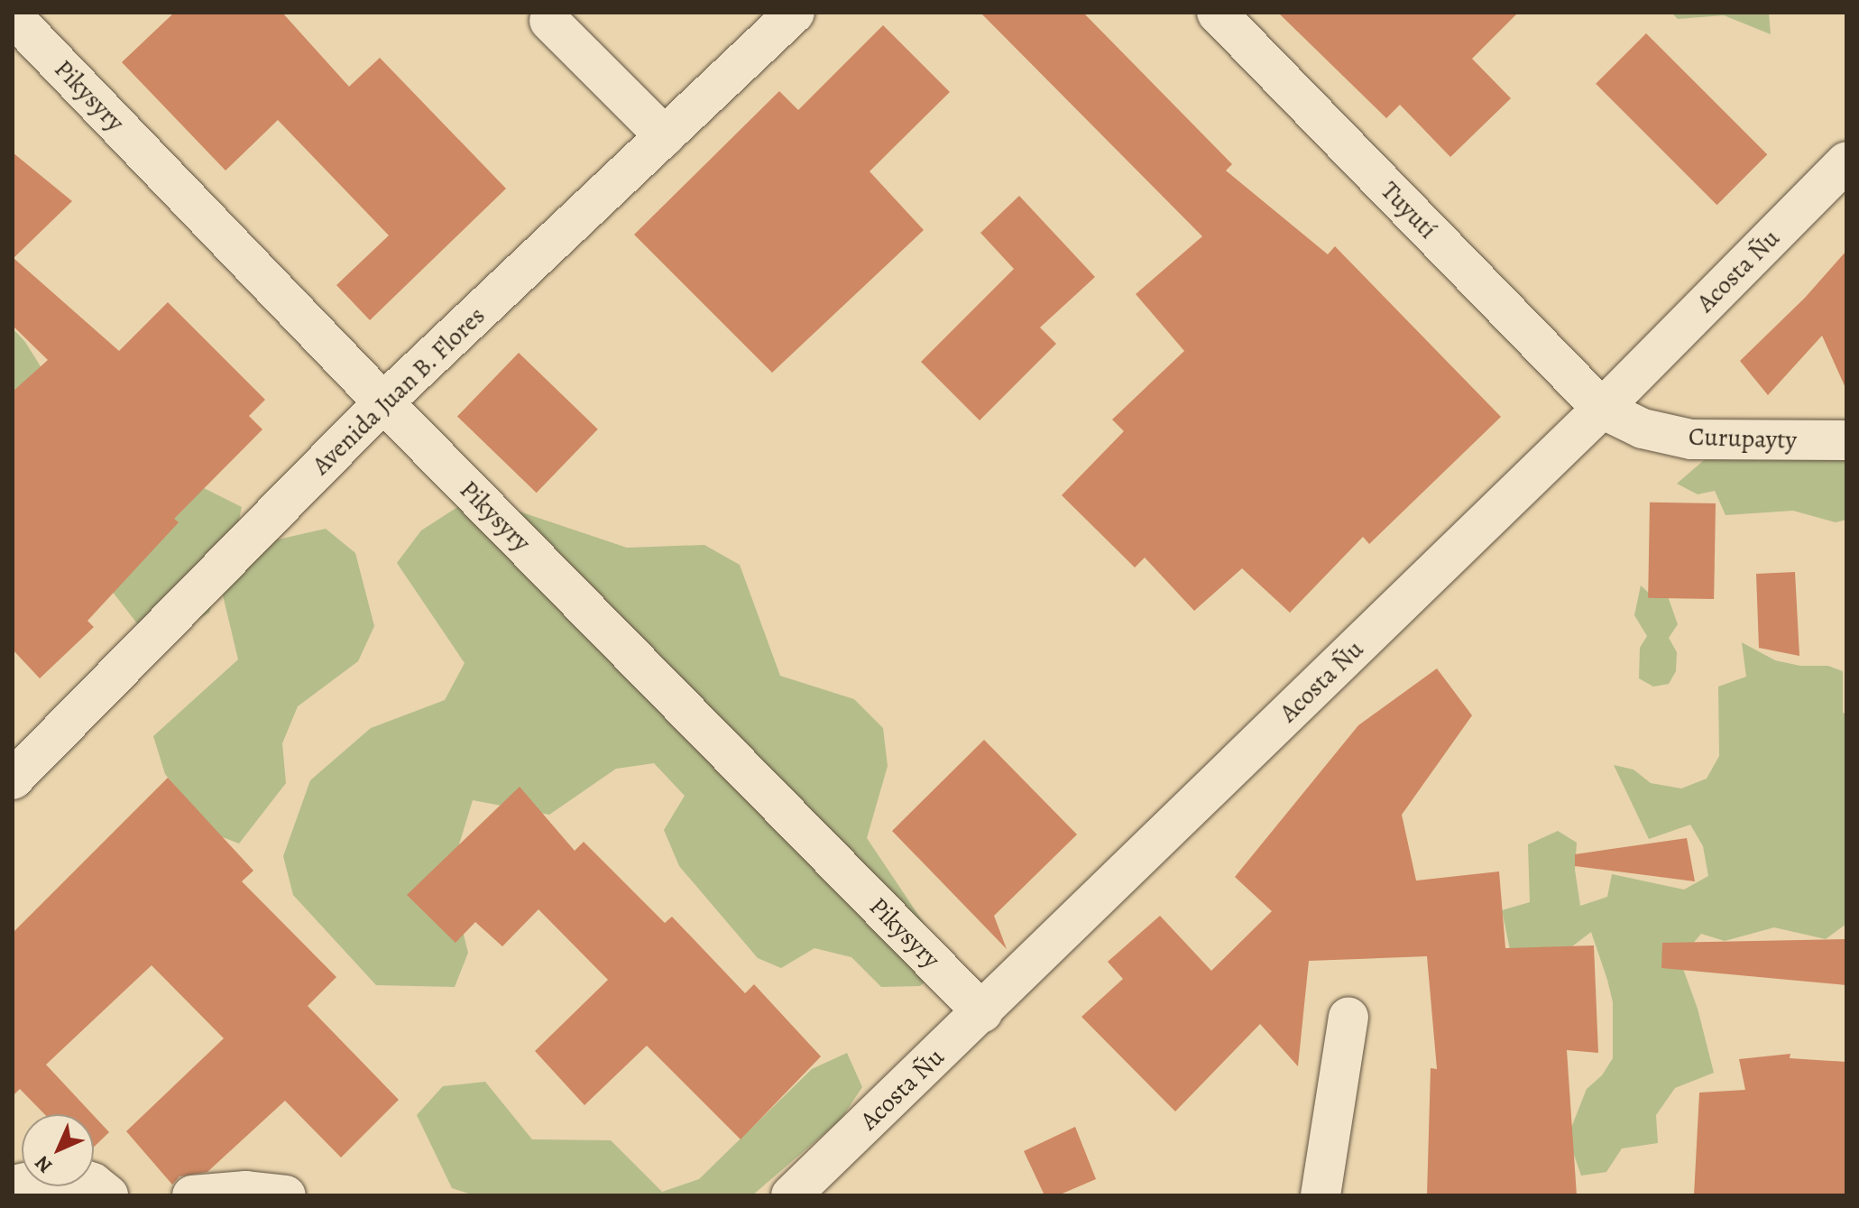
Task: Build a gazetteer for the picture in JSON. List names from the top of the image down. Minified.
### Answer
{"streets":{"street":["Pikysyry","Tuyutí","Acosta Ñu","Avenida Juan B. Flores","Curupayty"]},"crossings":[["Pikysyry","Acosta Ñu"],["Pikysyry","Avenida Juan B. Flores"],["Tuyutí","Acosta Ñu"],["Tuyutí","Curupayty"],["Acosta Ñu","Curupayty"]],"north":"bottom left"}
